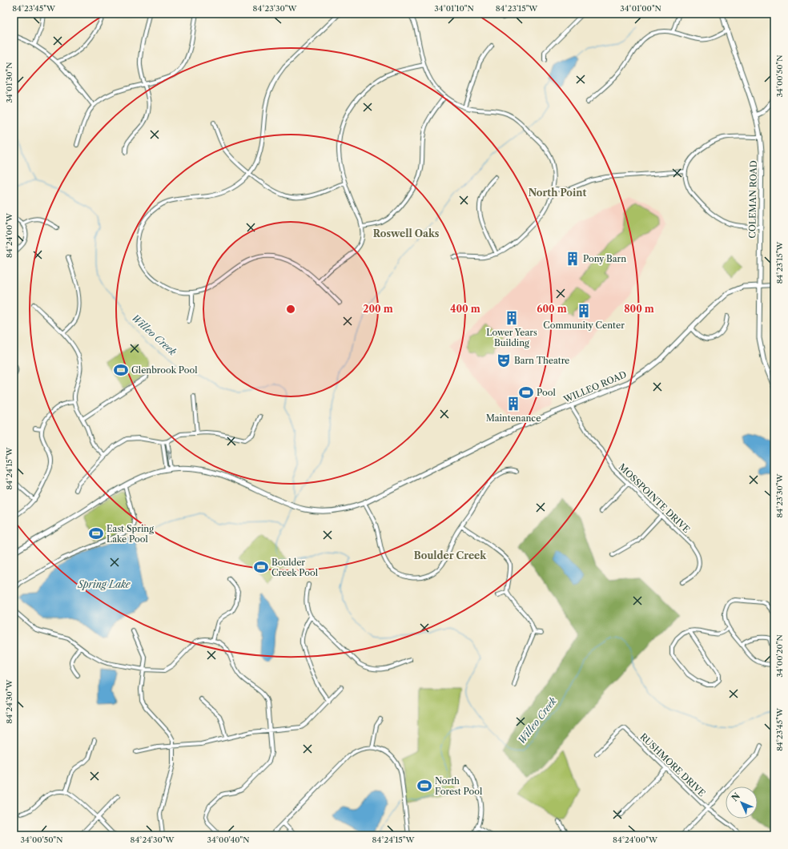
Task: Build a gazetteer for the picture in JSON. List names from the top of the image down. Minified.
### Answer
{"streets":{"street":["COLEMAN ROAD","WILLEO ROAD","MOSSPOINTE DRIVE","RUSHMORE DRIVE"]},"crossings":[["COLEMAN ROAD","WILLEO ROAD"],["WILLEO ROAD","MOSSPOINTE DRIVE"]],"districts":["North Point","Roswell Oaks","Boulder Creek"],"water":["Willeo Creek","Spring Lake"],"places":{"building":["Pony Barn","Community Center","Lower Years Building","Maintenance"],"theatre":["Barn Theatre"],"sports":["Glenbrook Pool","Pool","East Spring Lake Pool","Boulder Creek Pool","North Forest Pool"]},"north":"top left","coordinates":["84°23'45\"W","84°23'30\"W","34°01'10\"N","84°23'15\"W","34°01'00\"N","34°00'50\"N","34°01'30\"N","84°24'00\"W","84°24'15\"W","34°00'20\"N","84°24'30\"W","34°00'40\"N"],"rings":["200 m","400 m","600 m","800 m"]}
